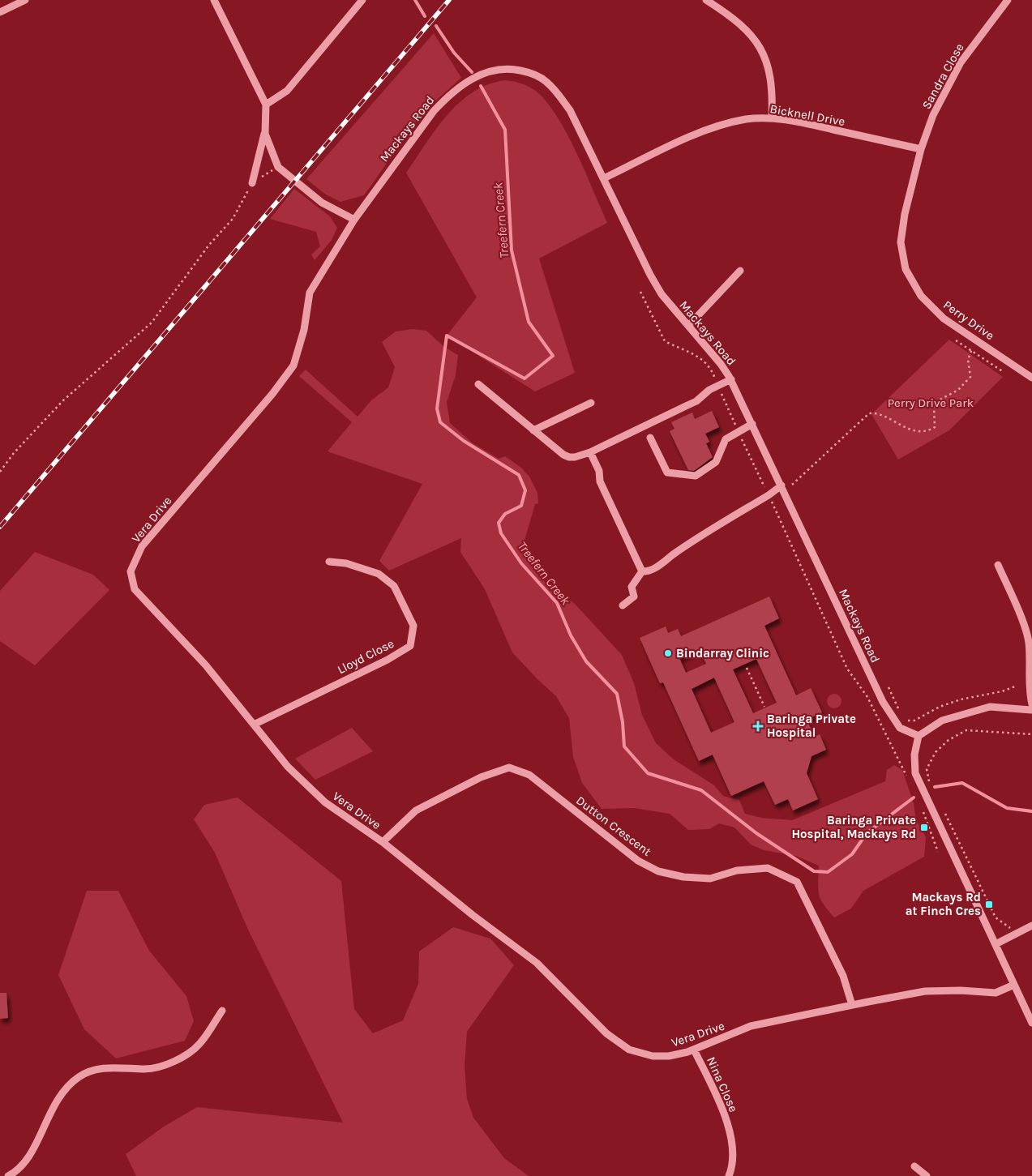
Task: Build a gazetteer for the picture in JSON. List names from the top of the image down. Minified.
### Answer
{"streets":{"street":["Sandra Close","Bicknell Drive","Mackays Road","Perry Drive","Vera Drive","Lloyd Close","Dutton Crescent","Nina Close"]},"crossings":[["Sandra Close","Bicknell Drive"],["Sandra Close","Perry Drive"],["Bicknell Drive","Mackays Road"],["Bicknell Drive","Perry Drive"],["Mackays Road","Vera Drive"],["Vera Drive","Lloyd Close"],["Vera Drive","Dutton Crescent"],["Vera Drive","Nina Close"]],"water":["Treefern Creek"],"parks":["Perry Drive Park"],"places":{"other":["Bindarray Clinic"],"health":["Baringa Private Hospital"],"transit":["Baringa Private Hospital, Mackays Rd","Mackays Rd at Finch Cres"]}}
